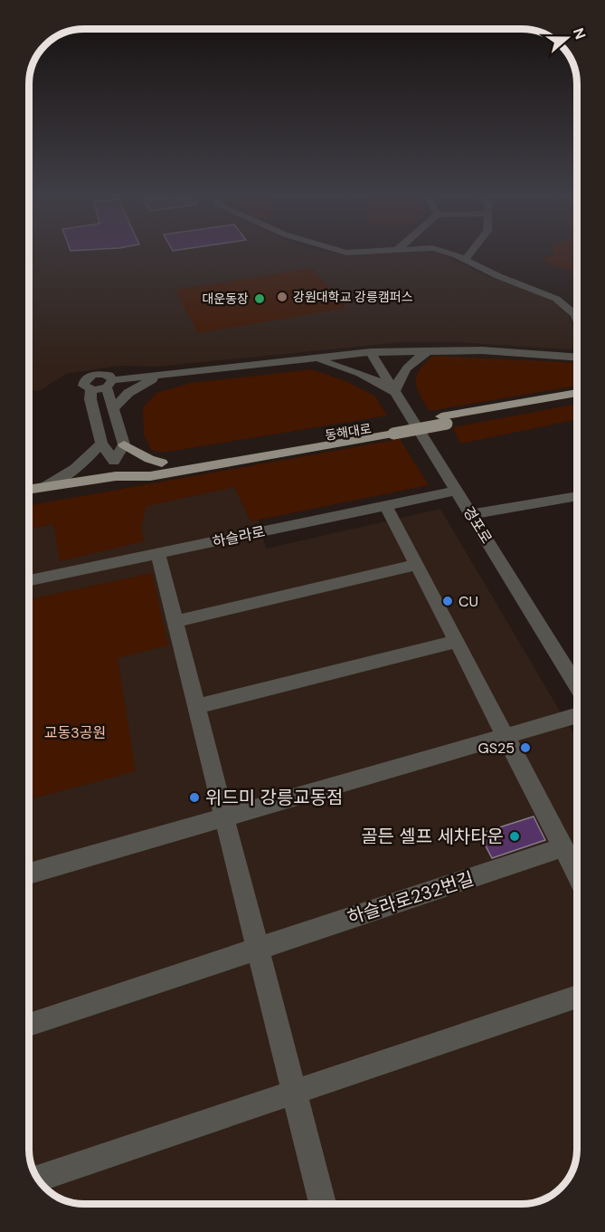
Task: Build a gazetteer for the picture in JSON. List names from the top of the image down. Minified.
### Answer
{"streets":{"main road":["동해대로"],"street":["경포로","하슬라로","하슬라로232번길"]},"crossings":[["경포로","하슬라로"]],"parks":["교동3공원"],"places":["강원대학교 강릉캠퍼스","대운동장","CU","GS25","위드미 강릉교동점","골든 셀프 세차타운"],"north":"right"}
